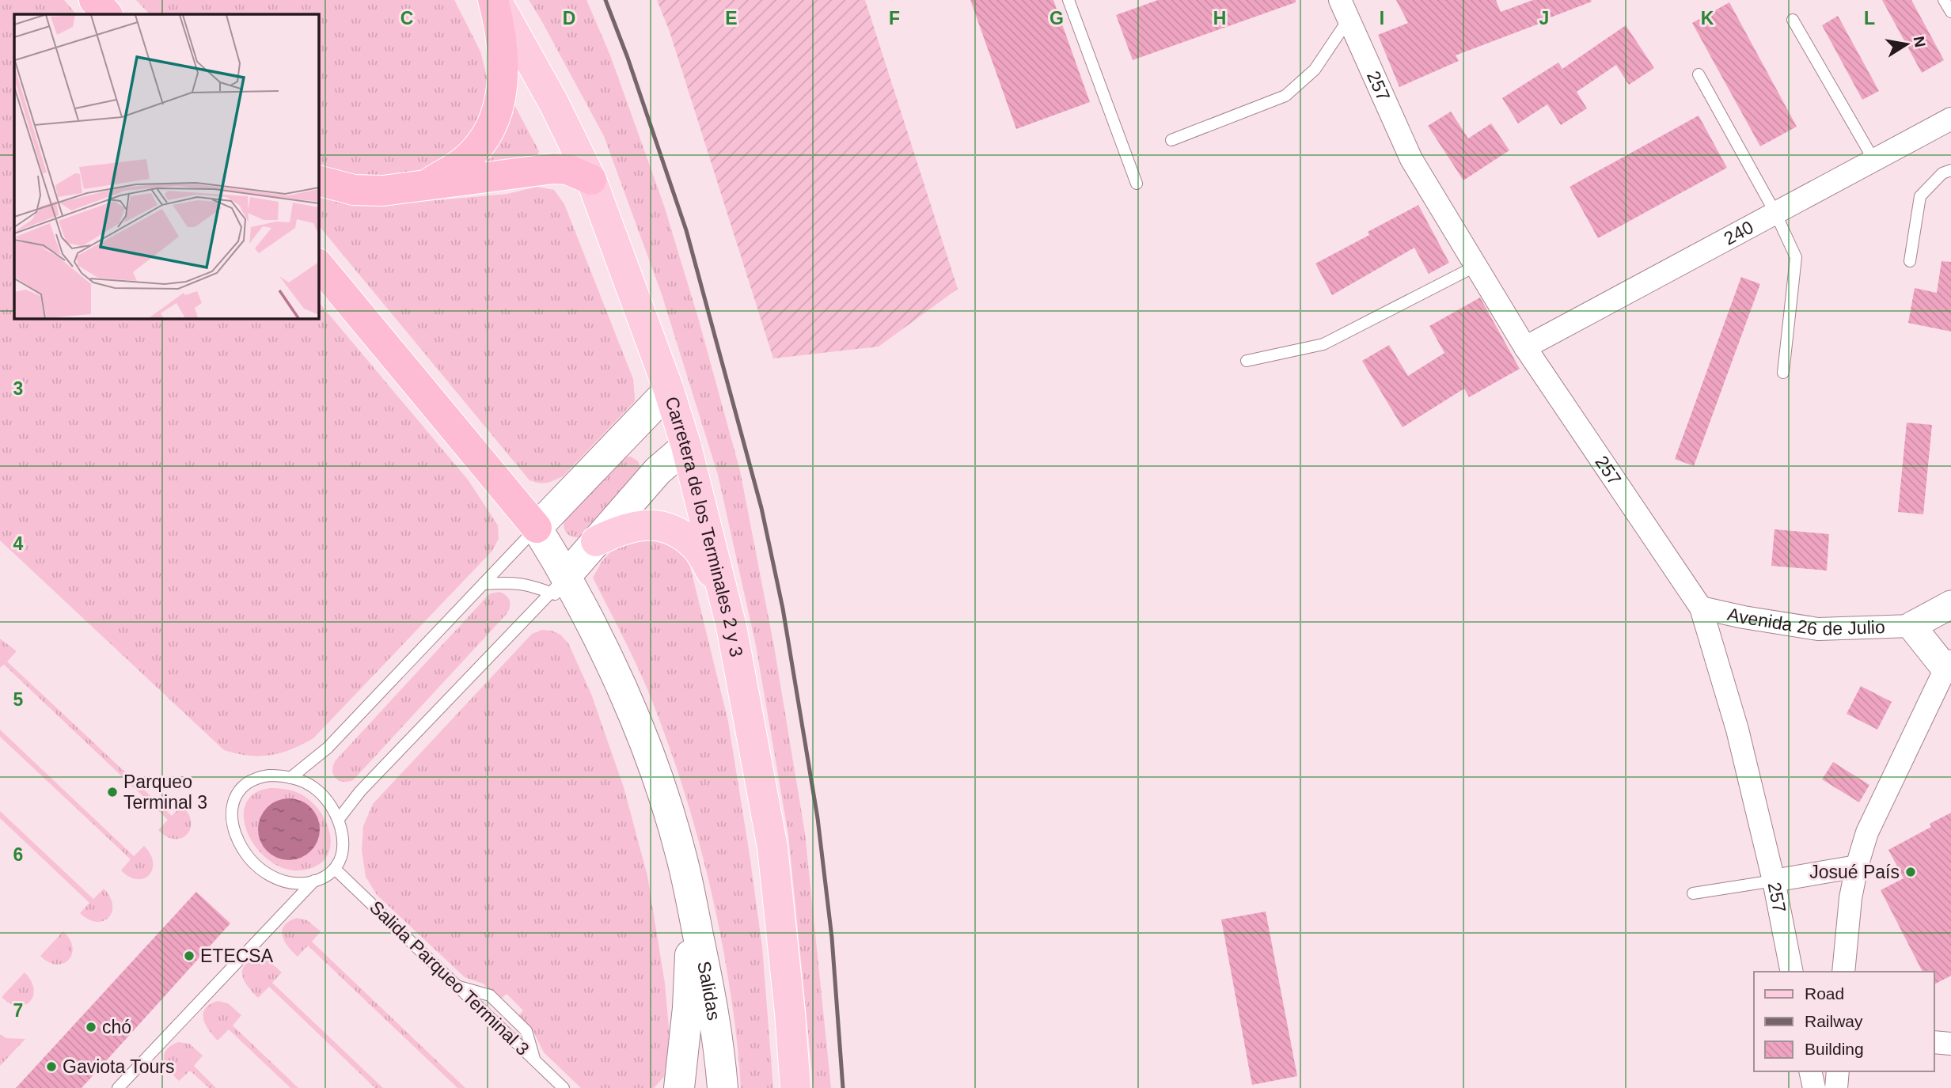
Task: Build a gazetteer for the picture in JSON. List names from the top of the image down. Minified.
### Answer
{"streets":{"main road":["Carretera de los Terminales 2 y 3","Salidas"],"street":["257","240","Avenida 26 de Julio"],"lane":["Salida Parqueo Terminal 3"]},"crossings":[["257","240"],["257","Avenida 26 de Julio"]],"places":["Parqueo Terminal 3","Josué País","ETECSA","chó","Gaviota Tours"],"legend":["Road","Railway","Building"],"north":"right","grid":{"columns":["C","D","E","F","G","H","I","J","K","L"],"rows":["3","4","5","6","7"]}}
